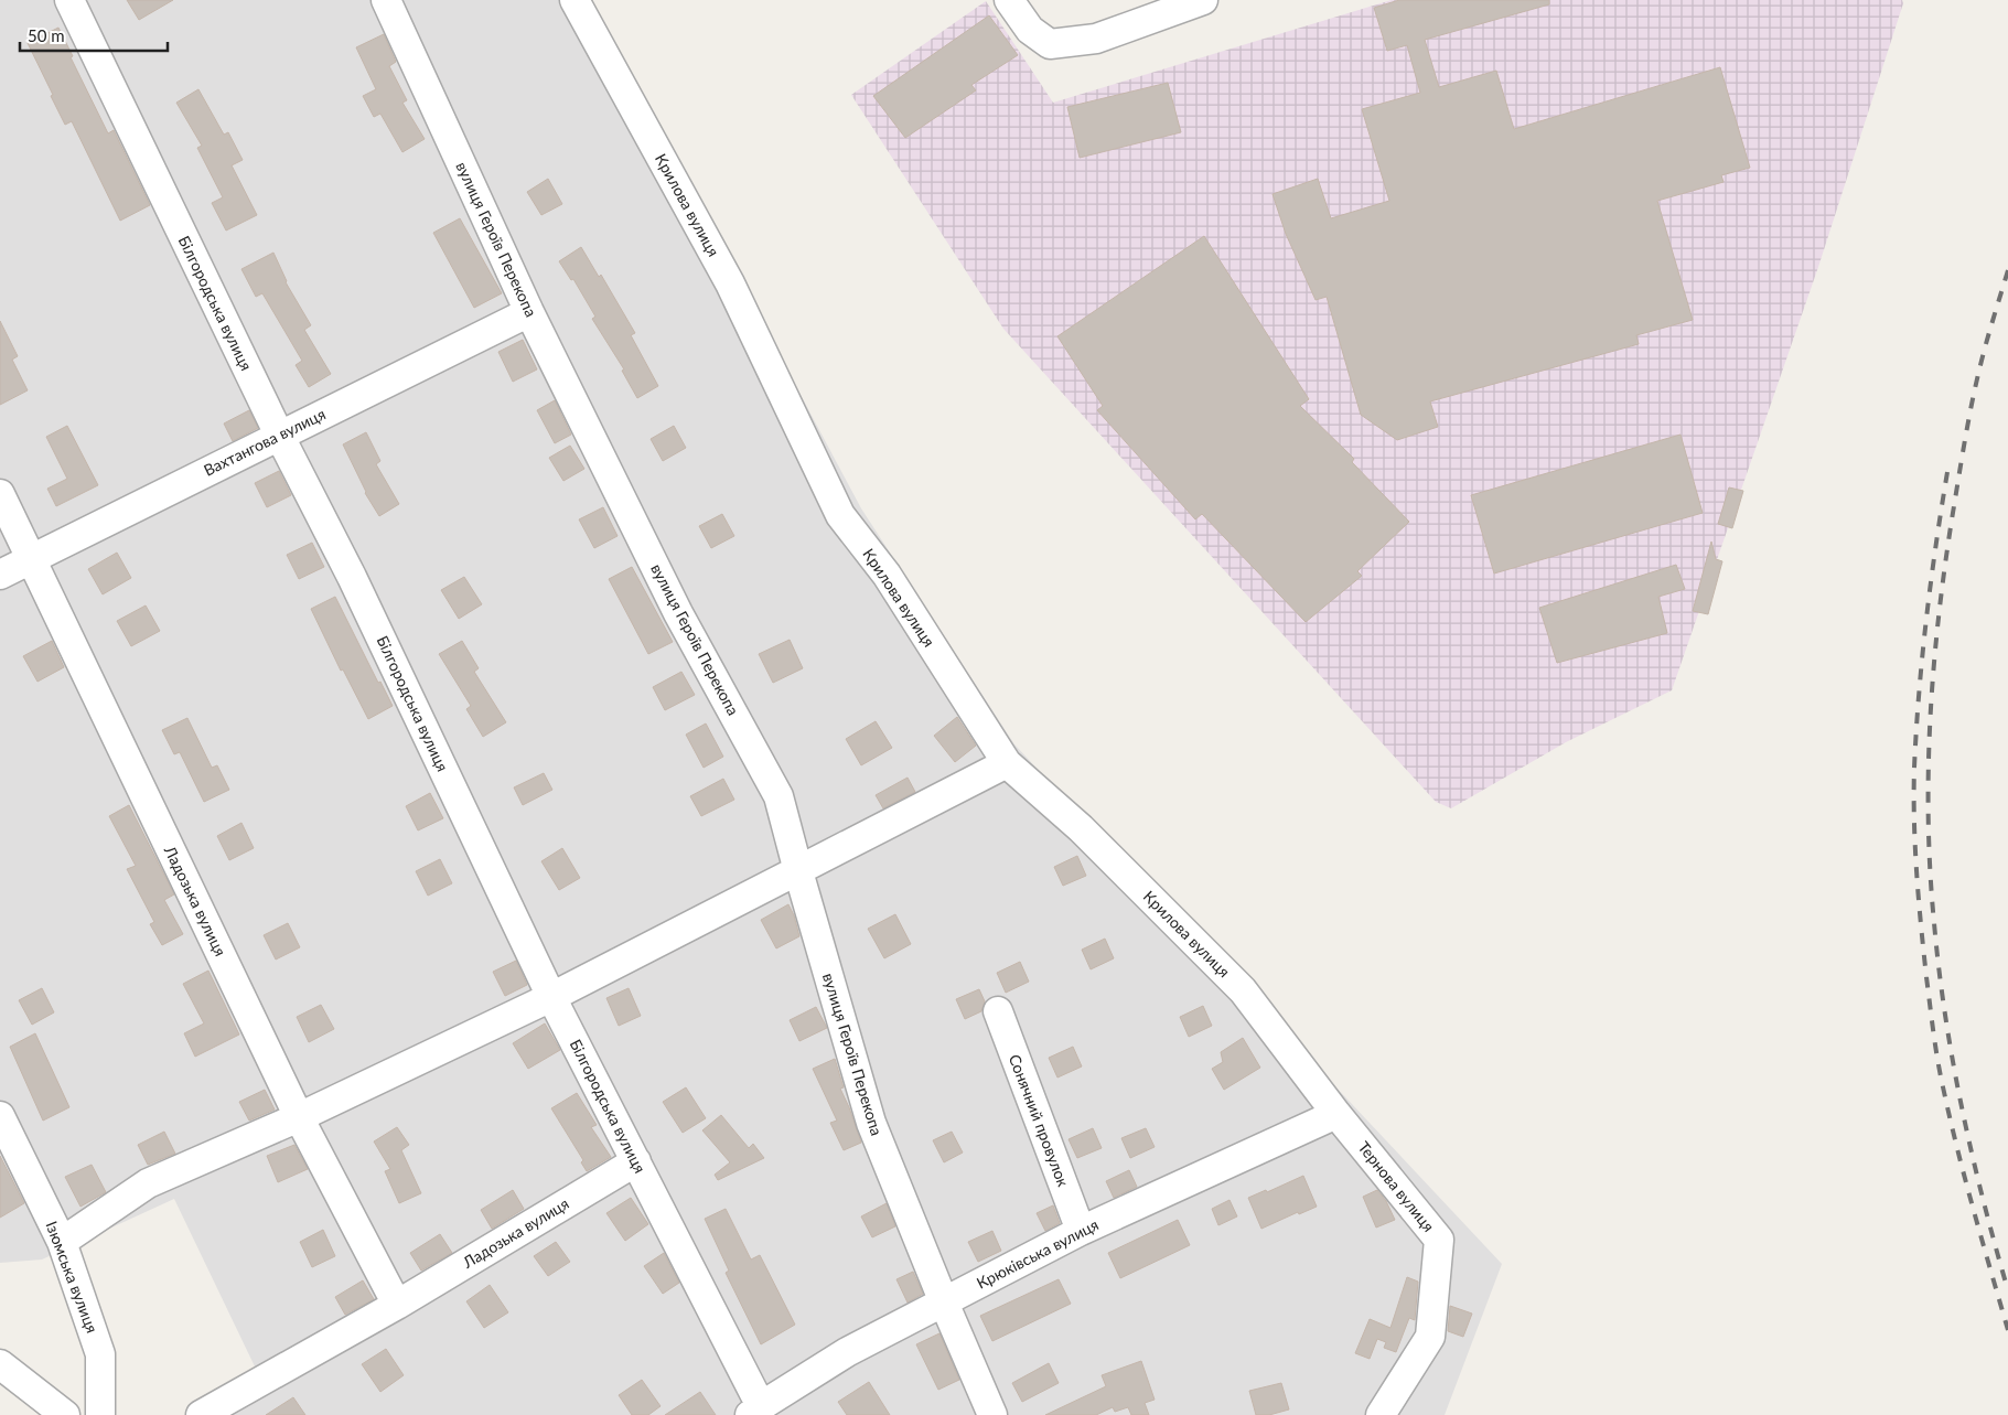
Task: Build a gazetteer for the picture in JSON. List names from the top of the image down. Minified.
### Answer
{"streets":{"street":["Крилова вулиця","вулиця Героїв Перекопа","Білгородська вулиця","Вахтангова вулиця","Ладозька вулиця","Сонячний провулок","Тернова вулиця","Крюківська вулиця","Ізюмська вулиця"]},"crossings":[["Крилова вулиця","Тернова вулиця"],["Крилова вулиця","Крюківська вулиця"],["вулиця Героїв Перекопа","Вахтангова вулиця"],["вулиця Героїв Перекопа","Крюківська вулиця"],["Білгородська вулиця","Вахтангова вулиця"],["Білгородська вулиця","Ладозька вулиця"],["Білгородська вулиця","Крюківська вулиця"],["Вахтангова вулиця","Ладозька вулиця"],["Сонячний провулок","Крюківська вулиця"],["Тернова вулиця","Крюківська вулиця"]],"scale_bar":"50 m"}
